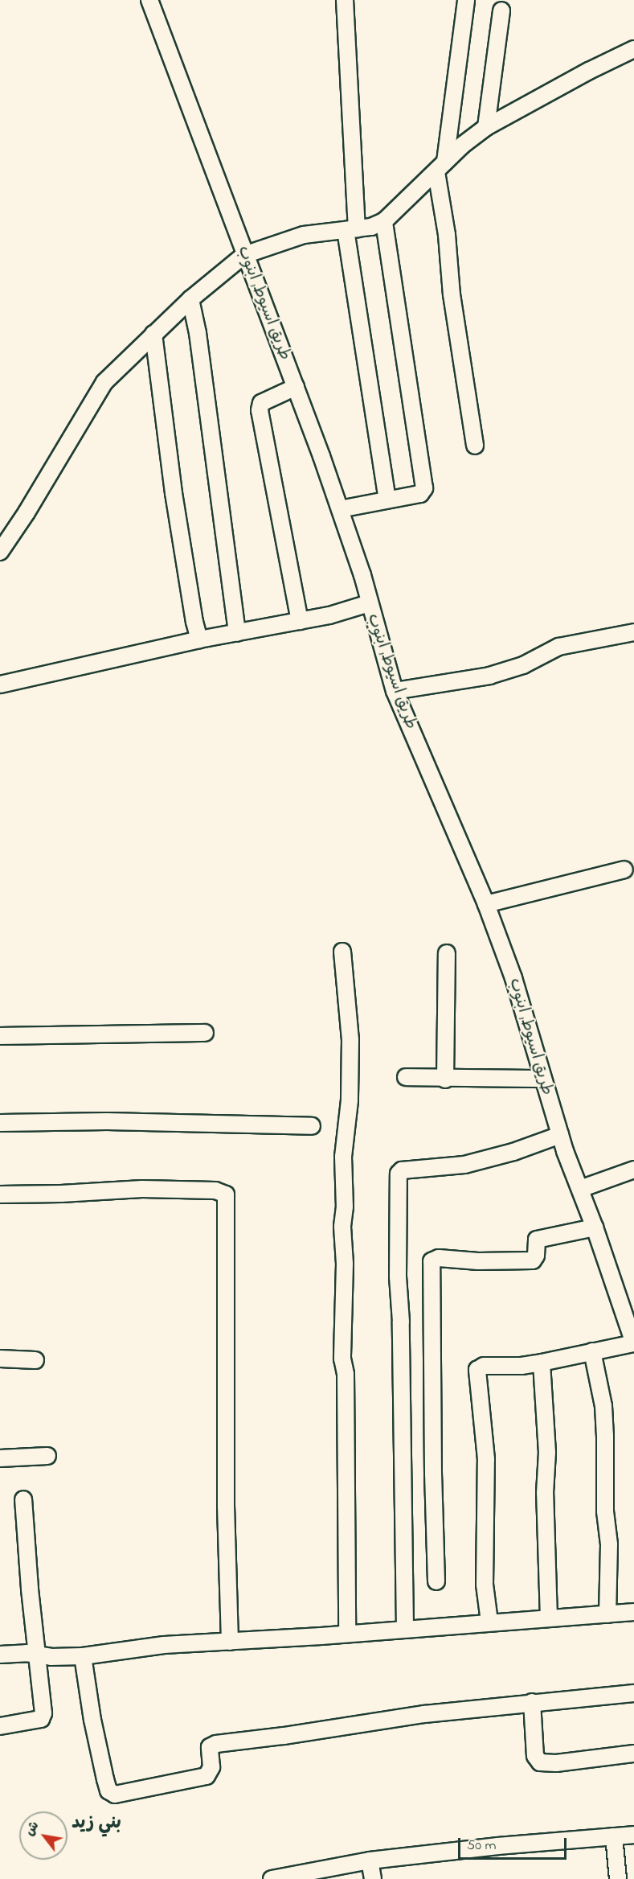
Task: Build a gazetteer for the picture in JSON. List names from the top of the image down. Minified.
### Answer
{"streets":{"street":["طريق اسيوط, ابنوب"]},"districts":["بني زيد"],"scale_bar":"50 m","north":"top left"}
